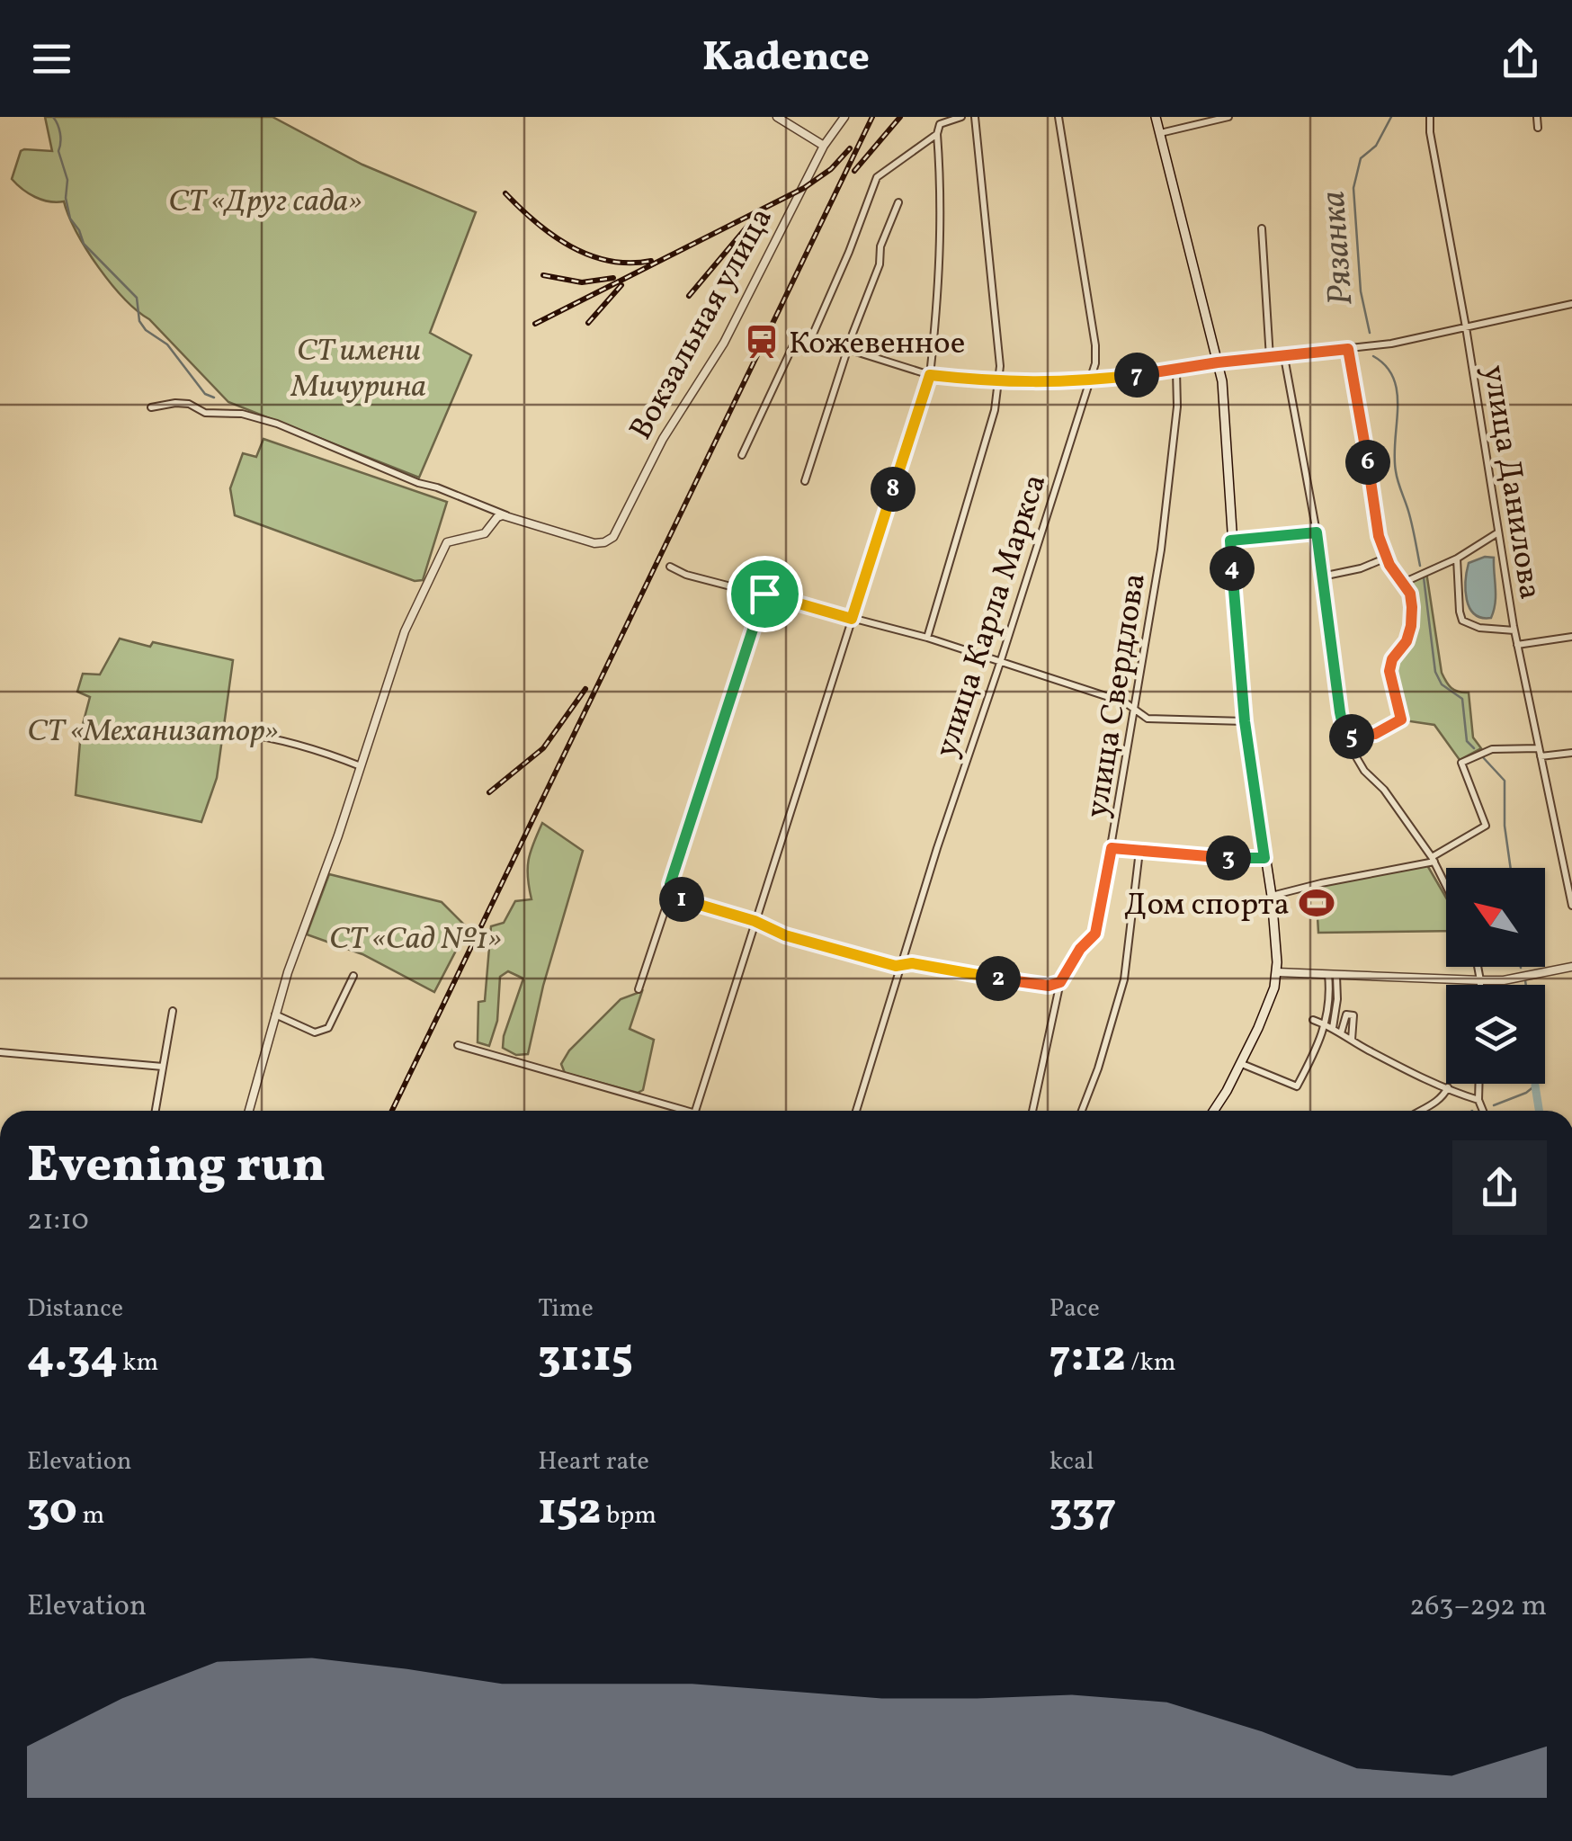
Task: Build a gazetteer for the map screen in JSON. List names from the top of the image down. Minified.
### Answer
{"streets":{"street":["Вокзальная улица","улица Данилова","улица Карла Маркса","улица Свердлова"]},"water":["Рязанка"],"parks":["СТ «Друг сада»","СТ имени Мичурина","СТ «Механизатор»","СТ «Сад №1»"],"places":{"station":["Кожевенное"],"sports":["Дом спорта"]},"north":"top left","page":{"header":"Kadence","pins":["7","6","8","4","5","3","1","2"],"heading":["Evening run","21:10"],"stats":[["Distance","4.34 km"],["Time","31:15"],["Pace","7:12 /km"],["Elevation","30 m"],["Heart rate","152 bpm"],["kcal","337"]],"chart":["Elevation","263–292 m"]}}
